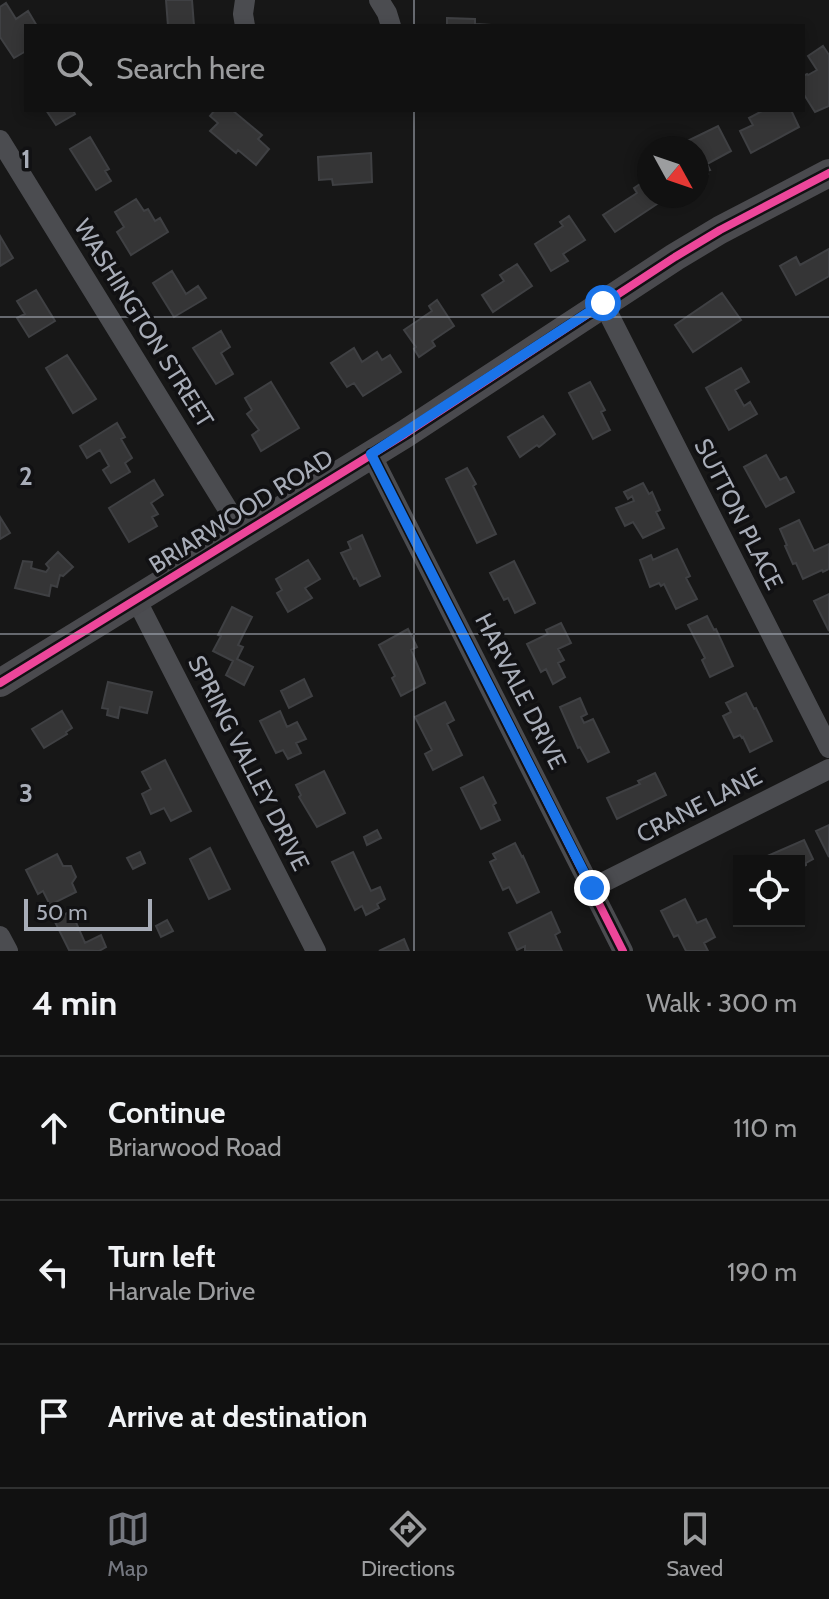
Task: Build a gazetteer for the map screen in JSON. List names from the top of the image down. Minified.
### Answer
{"streets":{"street":["WASHINGTON STREET","BRIARWOOD ROAD","SUTTON PLACE","HARVALE DRIVE","SPRING VALLEY DRIVE","CRANE LANE"]},"crossings":[["WASHINGTON STREET","BRIARWOOD ROAD"],["BRIARWOOD ROAD","SUTTON PLACE"],["BRIARWOOD ROAD","HARVALE DRIVE"],["BRIARWOOD ROAD","SPRING VALLEY DRIVE"],["HARVALE DRIVE","CRANE LANE"]],"scale_bar":"50 m","north":"bottom right","page":{"search":"Search here","scale":"50 m","heading":["4 min","Walk · 300 m"],"list":[["Continue","Briarwood Road","110 m"],["Turn left","Harvale Drive","190 m"],"Arrive at destination"],"nav":["Map","Directions","Saved"]},"grid":{"rows":["1","2","3"]}}
